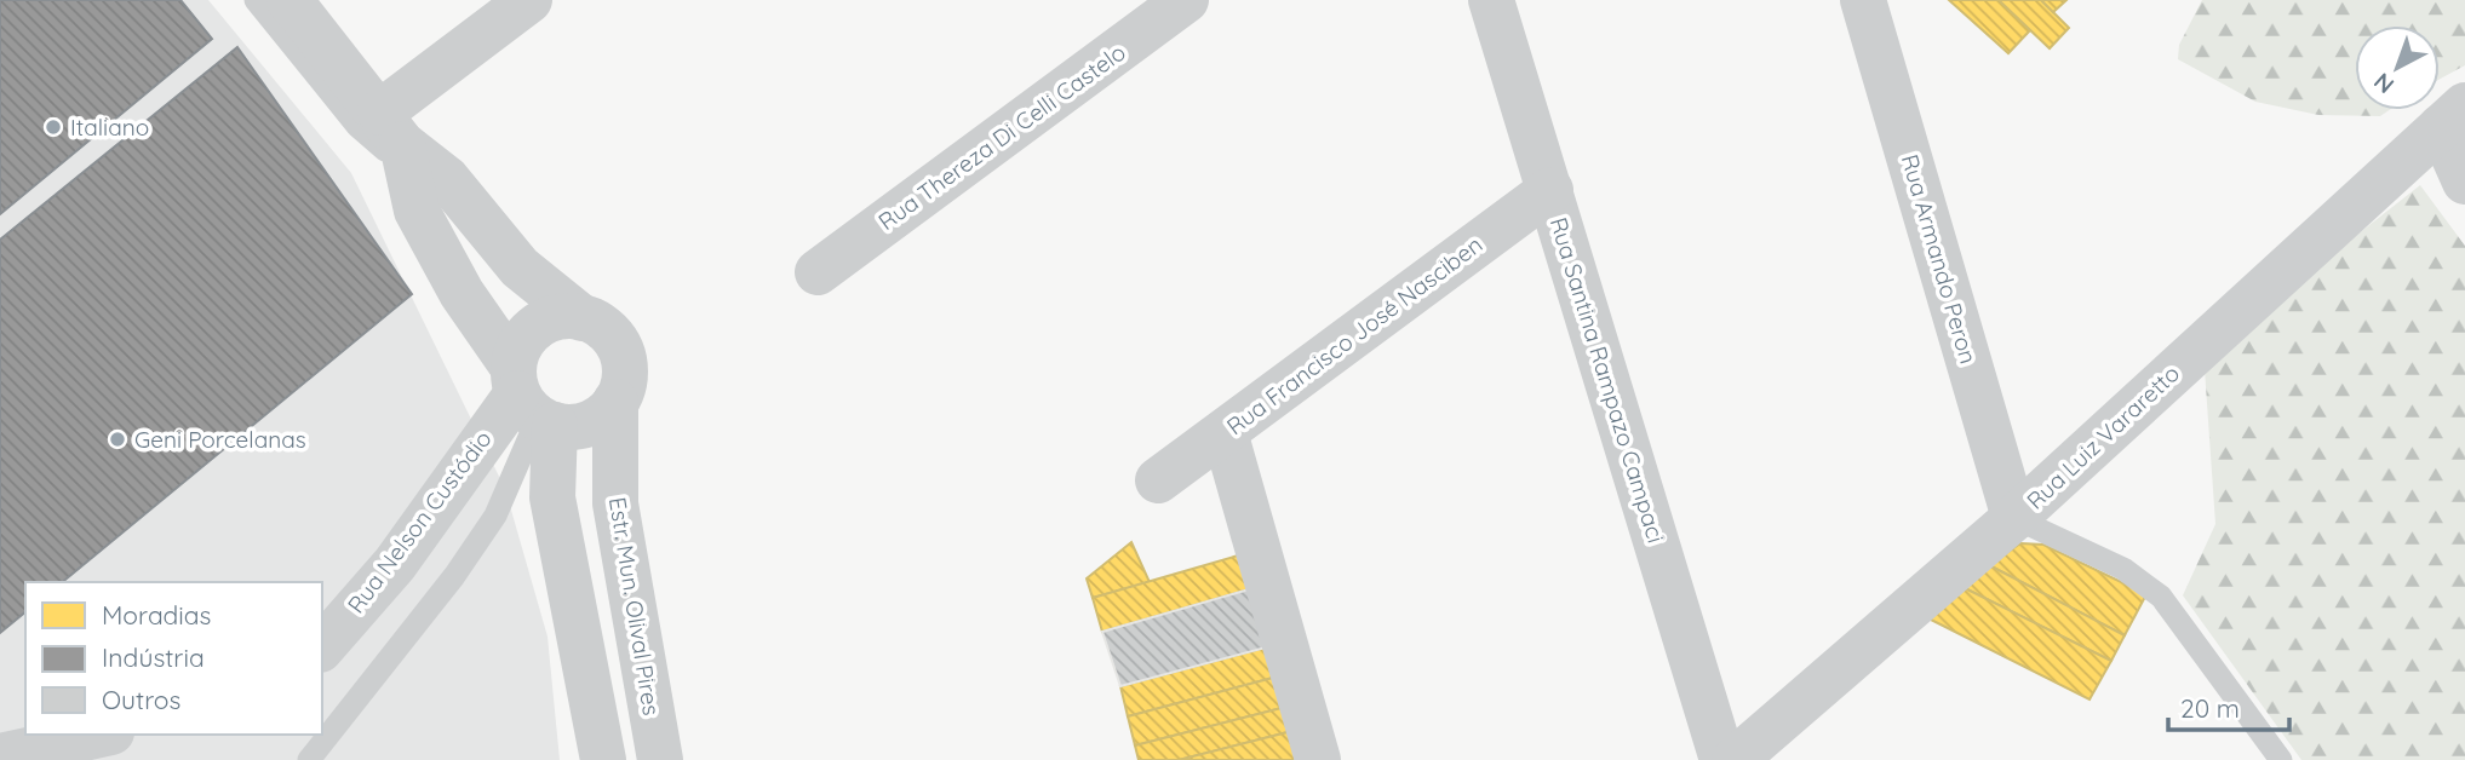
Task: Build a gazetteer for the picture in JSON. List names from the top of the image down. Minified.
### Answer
{"streets":{"street":["Rua Thereza Di Celli Castelo","Rua Armando Peron","Rua Francisco José Nasciben","Rua Santina Rampazo Campaci","Rua Luiz Vararetto","Rua Nelson Custódio","Estr. Mun. Olival Pires"]},"crossings":[["Rua Armando Peron","Rua Luiz Vararetto"],["Rua Francisco José Nasciben","Rua Santina Rampazo Campaci"],["Rua Nelson Custódio","Estr. Mun. Olival Pires"]],"places":["Italiano","Geni Porcelanas"],"legend":["Moradias","Indústria","Outros"],"scale_bar":"20 m","north":"bottom left"}
